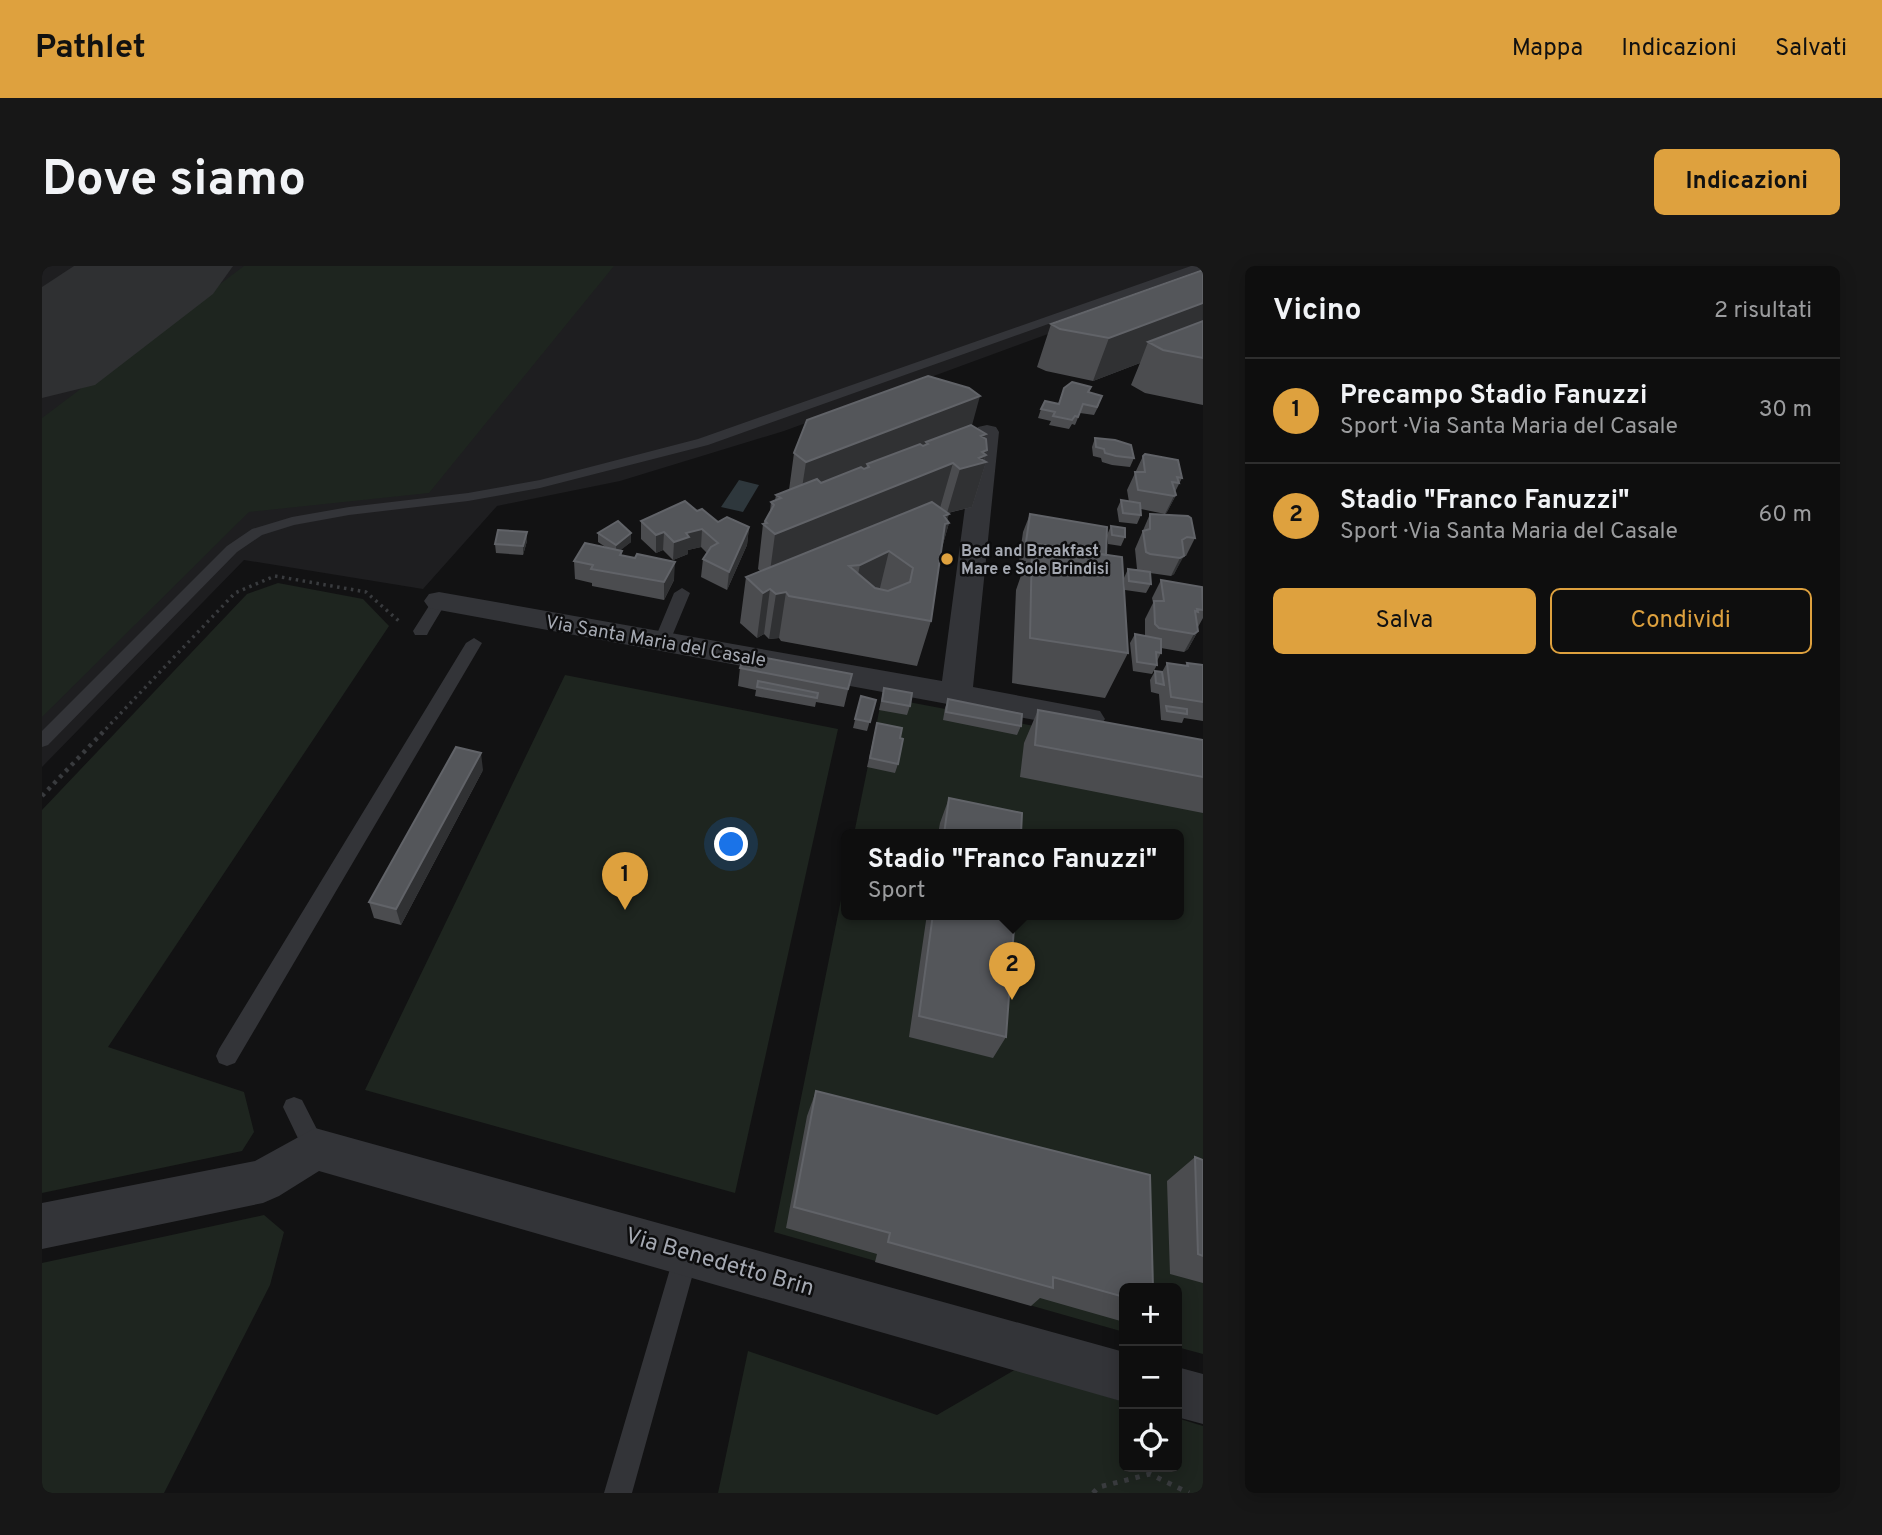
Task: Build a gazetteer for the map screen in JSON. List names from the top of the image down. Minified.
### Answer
{"streets":{"street":["Via Santa Maria del Casale","Via Benedetto Brin"]},"places":["Bed and Breakfast Mare e Sole Brindisi"],"page":{"header":"Pathlet","nav":["Mappa","Indicazioni","Salvati"],"buttons":["Indicazioni",["Salva","Condividi"]],"title":"Dove siamo","heading":["Vicino","2 risultati"],"list":[{"mark":"1","name":"Precampo Stadio Fanuzzi","note":"Sport · Via Santa Maria del Casale","value":"30 m"},{"mark":"2","name":"Stadio \"Franco Fanuzzi\"","note":"Sport · Via Santa Maria del Casale","value":"60 m"}],"popup":["Stadio \"Franco Fanuzzi\"","Sport"],"pins":["1","2"],"map_buttons":["+","−"]}}
